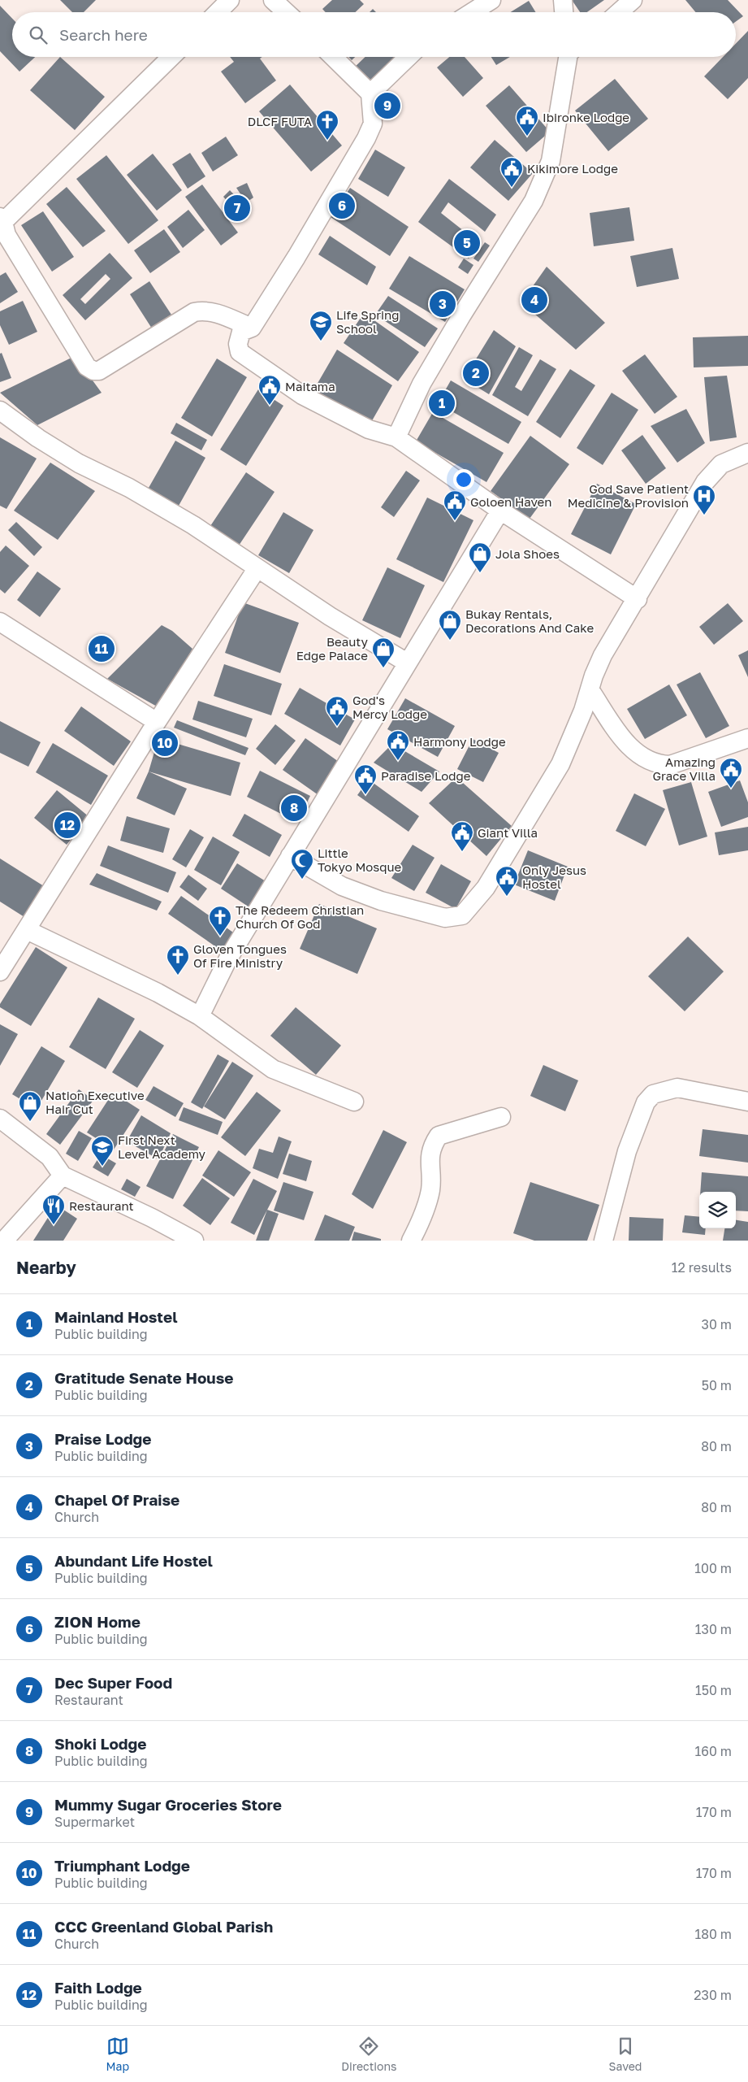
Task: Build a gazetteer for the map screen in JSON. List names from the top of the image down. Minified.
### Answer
{"places":{"public building":["Ibironke Lodge","Kikimore Lodge","Maitama","Goloen Haven","God's Mercy Lodge","Harmony Lodge","Amazing Grace Villa","Paradise Lodge","Giant Villa","Only Jesus Hostel"],"church":["DLCF FUTA","The Redeem Christian Church Of God","Gloven Tongues Of Fire Ministry"],"school or university":["Life Spring School","First Next Level Academy"],"hospital":["God Save Patient Medicine & Provision"],"shop":["Jola Shoes","Bukay Rentals, Decorations And Cake","Beauty Edge Palace","Nation Executive Hair Cut"],"mosque":["Little Tokyo Mosque"],"restaurant":["Restaurant"]},"page":{"search":"Search here","pins":["9","6","7","5","4","3","2","1","11","10","8","12"],"heading":["Nearby","12 results"],"list":[{"mark":"1","name":"Mainland Hostel","note":"Public building","value":"30 m"},{"mark":"2","name":"Gratitude Senate House","note":"Public building","value":"50 m"},{"mark":"3","name":"Praise Lodge","note":"Public building","value":"80 m"},{"mark":"4","name":"Chapel Of Praise","note":"Church","value":"80 m"},{"mark":"5","name":"Abundant Life Hostel","note":"Public building","value":"100 m"},{"mark":"6","name":"ZION Home","note":"Public building","value":"130 m"},{"mark":"7","name":"Dec Super Food","note":"Restaurant","value":"150 m"},{"mark":"8","name":"Shoki Lodge","note":"Public building","value":"160 m"},{"mark":"9","name":"Mummy Sugar Groceries Store","note":"Supermarket","value":"170 m"},{"mark":"10","name":"Triumphant Lodge","note":"Public building","value":"170 m"},{"mark":"11","name":"CCC Greenland Global Parish","note":"Church","value":"180 m"},{"mark":"12","name":"Faith Lodge","note":"Public building","value":"230 m"}],"nav":["Map","Directions","Saved"]}}
